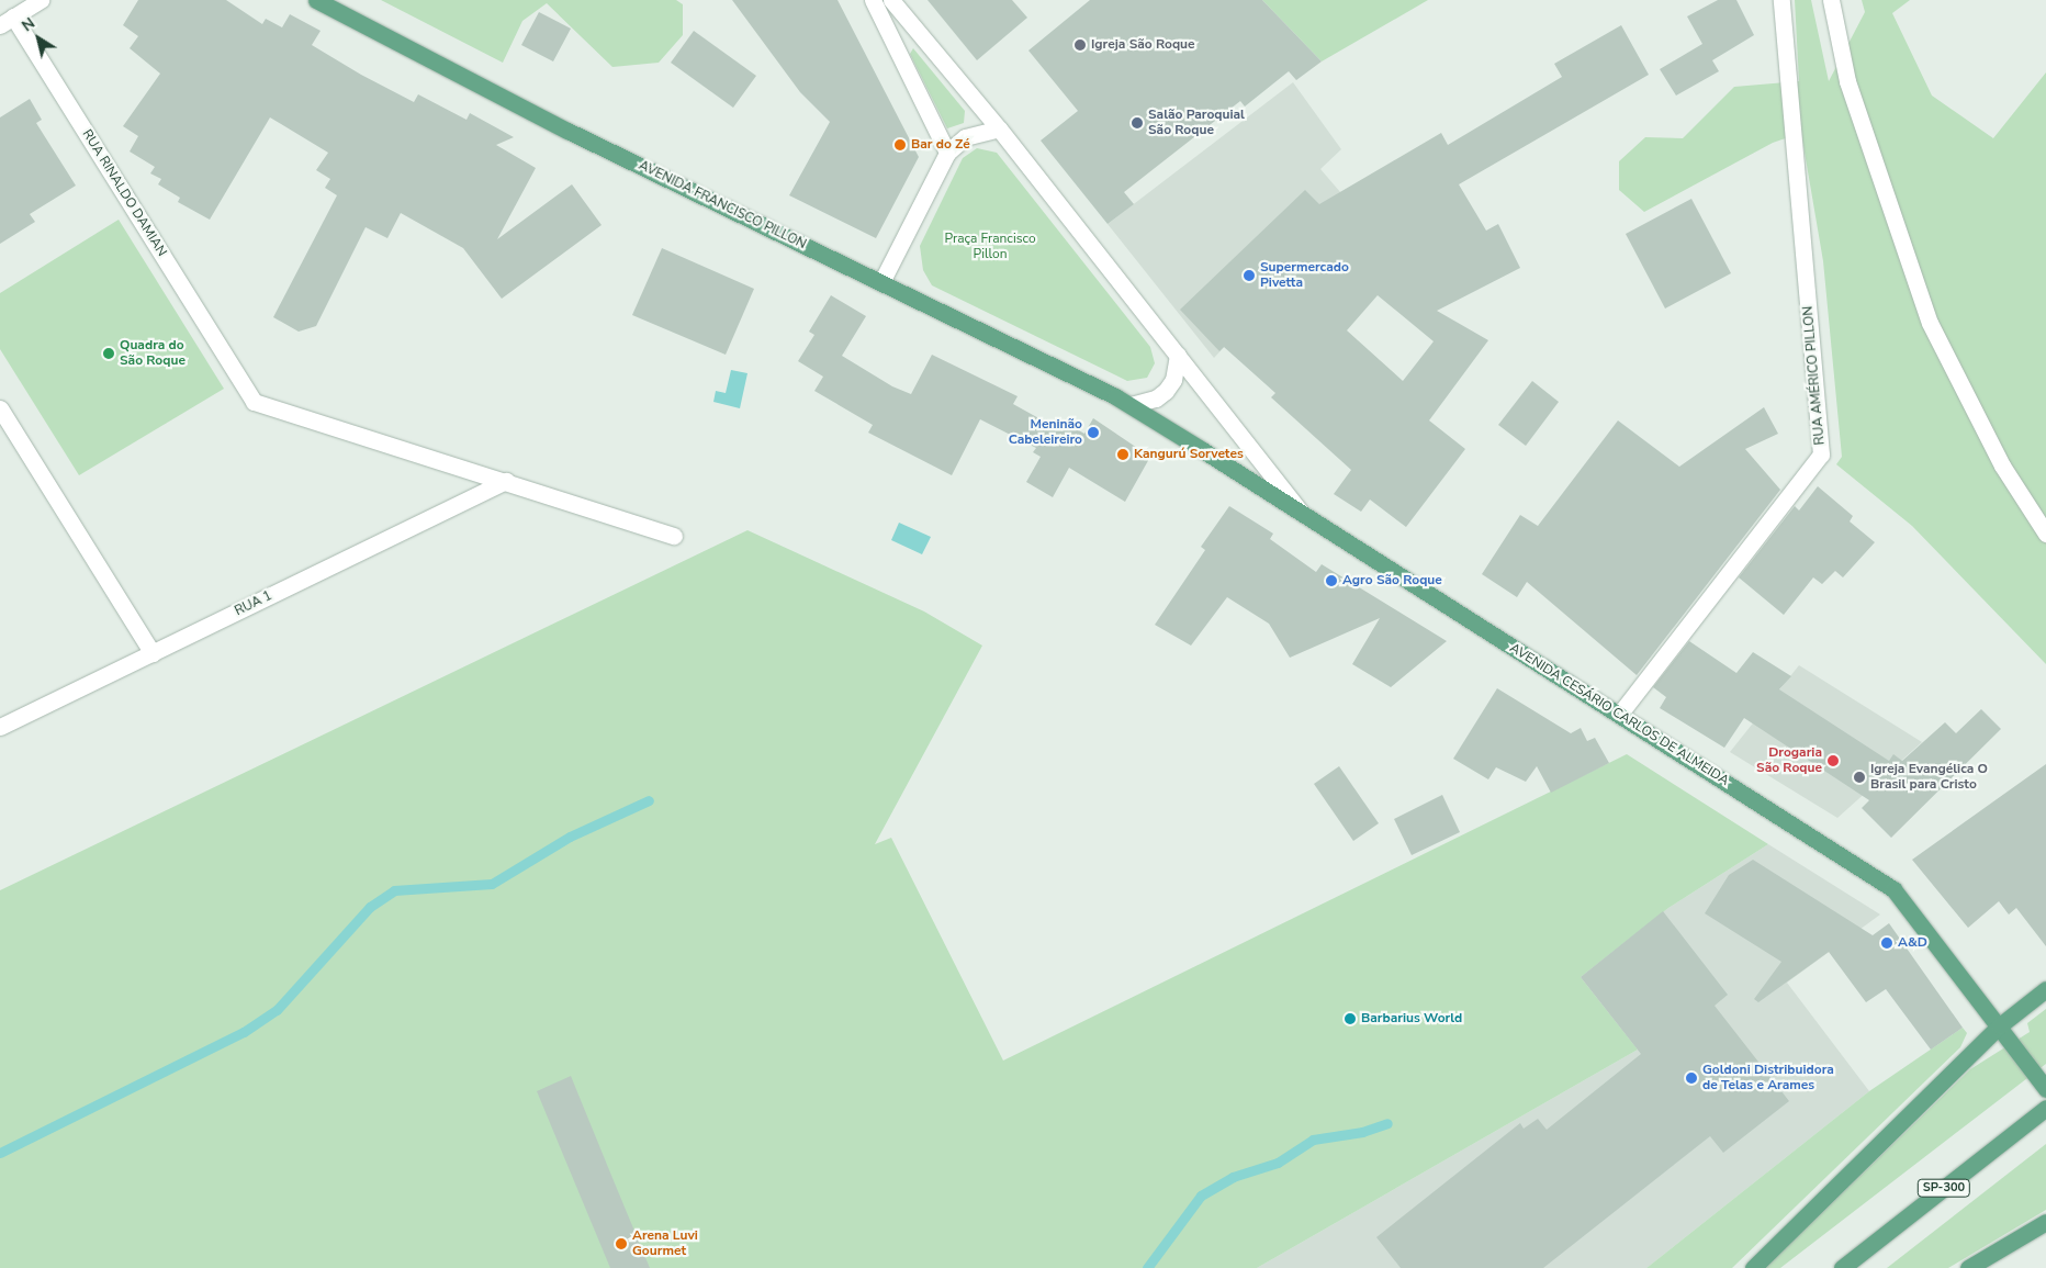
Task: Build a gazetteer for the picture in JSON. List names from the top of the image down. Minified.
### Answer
{"streets":{"main road":["AVENIDA FRANCISCO PILLON","AVENIDA CESÁRIO CARLOS DE ALMEIDA","SP-300"],"street":["RUA RINALDO DAMIAN","RUA AMÉRICO PILLON","RUA 1"]},"crossings":[["RUA RINALDO DAMIAN","RUA 1"],["AVENIDA FRANCISCO PILLON","AVENIDA CESÁRIO CARLOS DE ALMEIDA"],["RUA AMÉRICO PILLON","AVENIDA CESÁRIO CARLOS DE ALMEIDA"]],"parks":["Praça Francisco Pillon"],"places":["Igreja São Roque","Salão Paroquial São Roque","Bar do Zé","Supermercado Pivetta","Quadra do São Roque","Meninão Cabeleireiro","Kangurú Sorvetes","Agro São Roque","Drogaria São Roque","Igreja Evangélica O Brasil para Cristo","A&D","Barbarius World","Goldoni Distribuidora de Telas e Arames","Arena Luvi Gourmet"],"north":"top left"}
